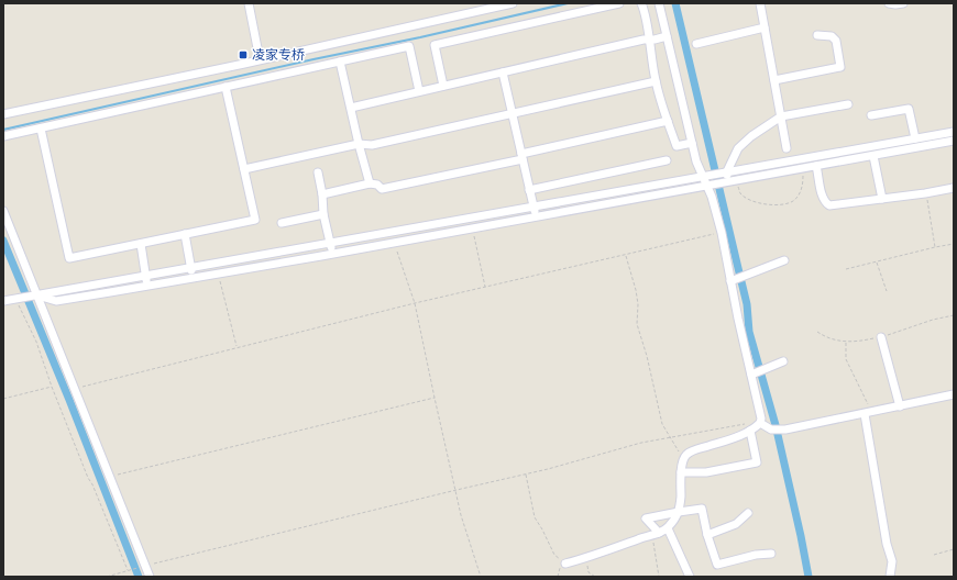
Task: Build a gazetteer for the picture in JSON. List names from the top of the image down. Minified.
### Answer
{"places":{"transit":["凌家专桥"]}}
